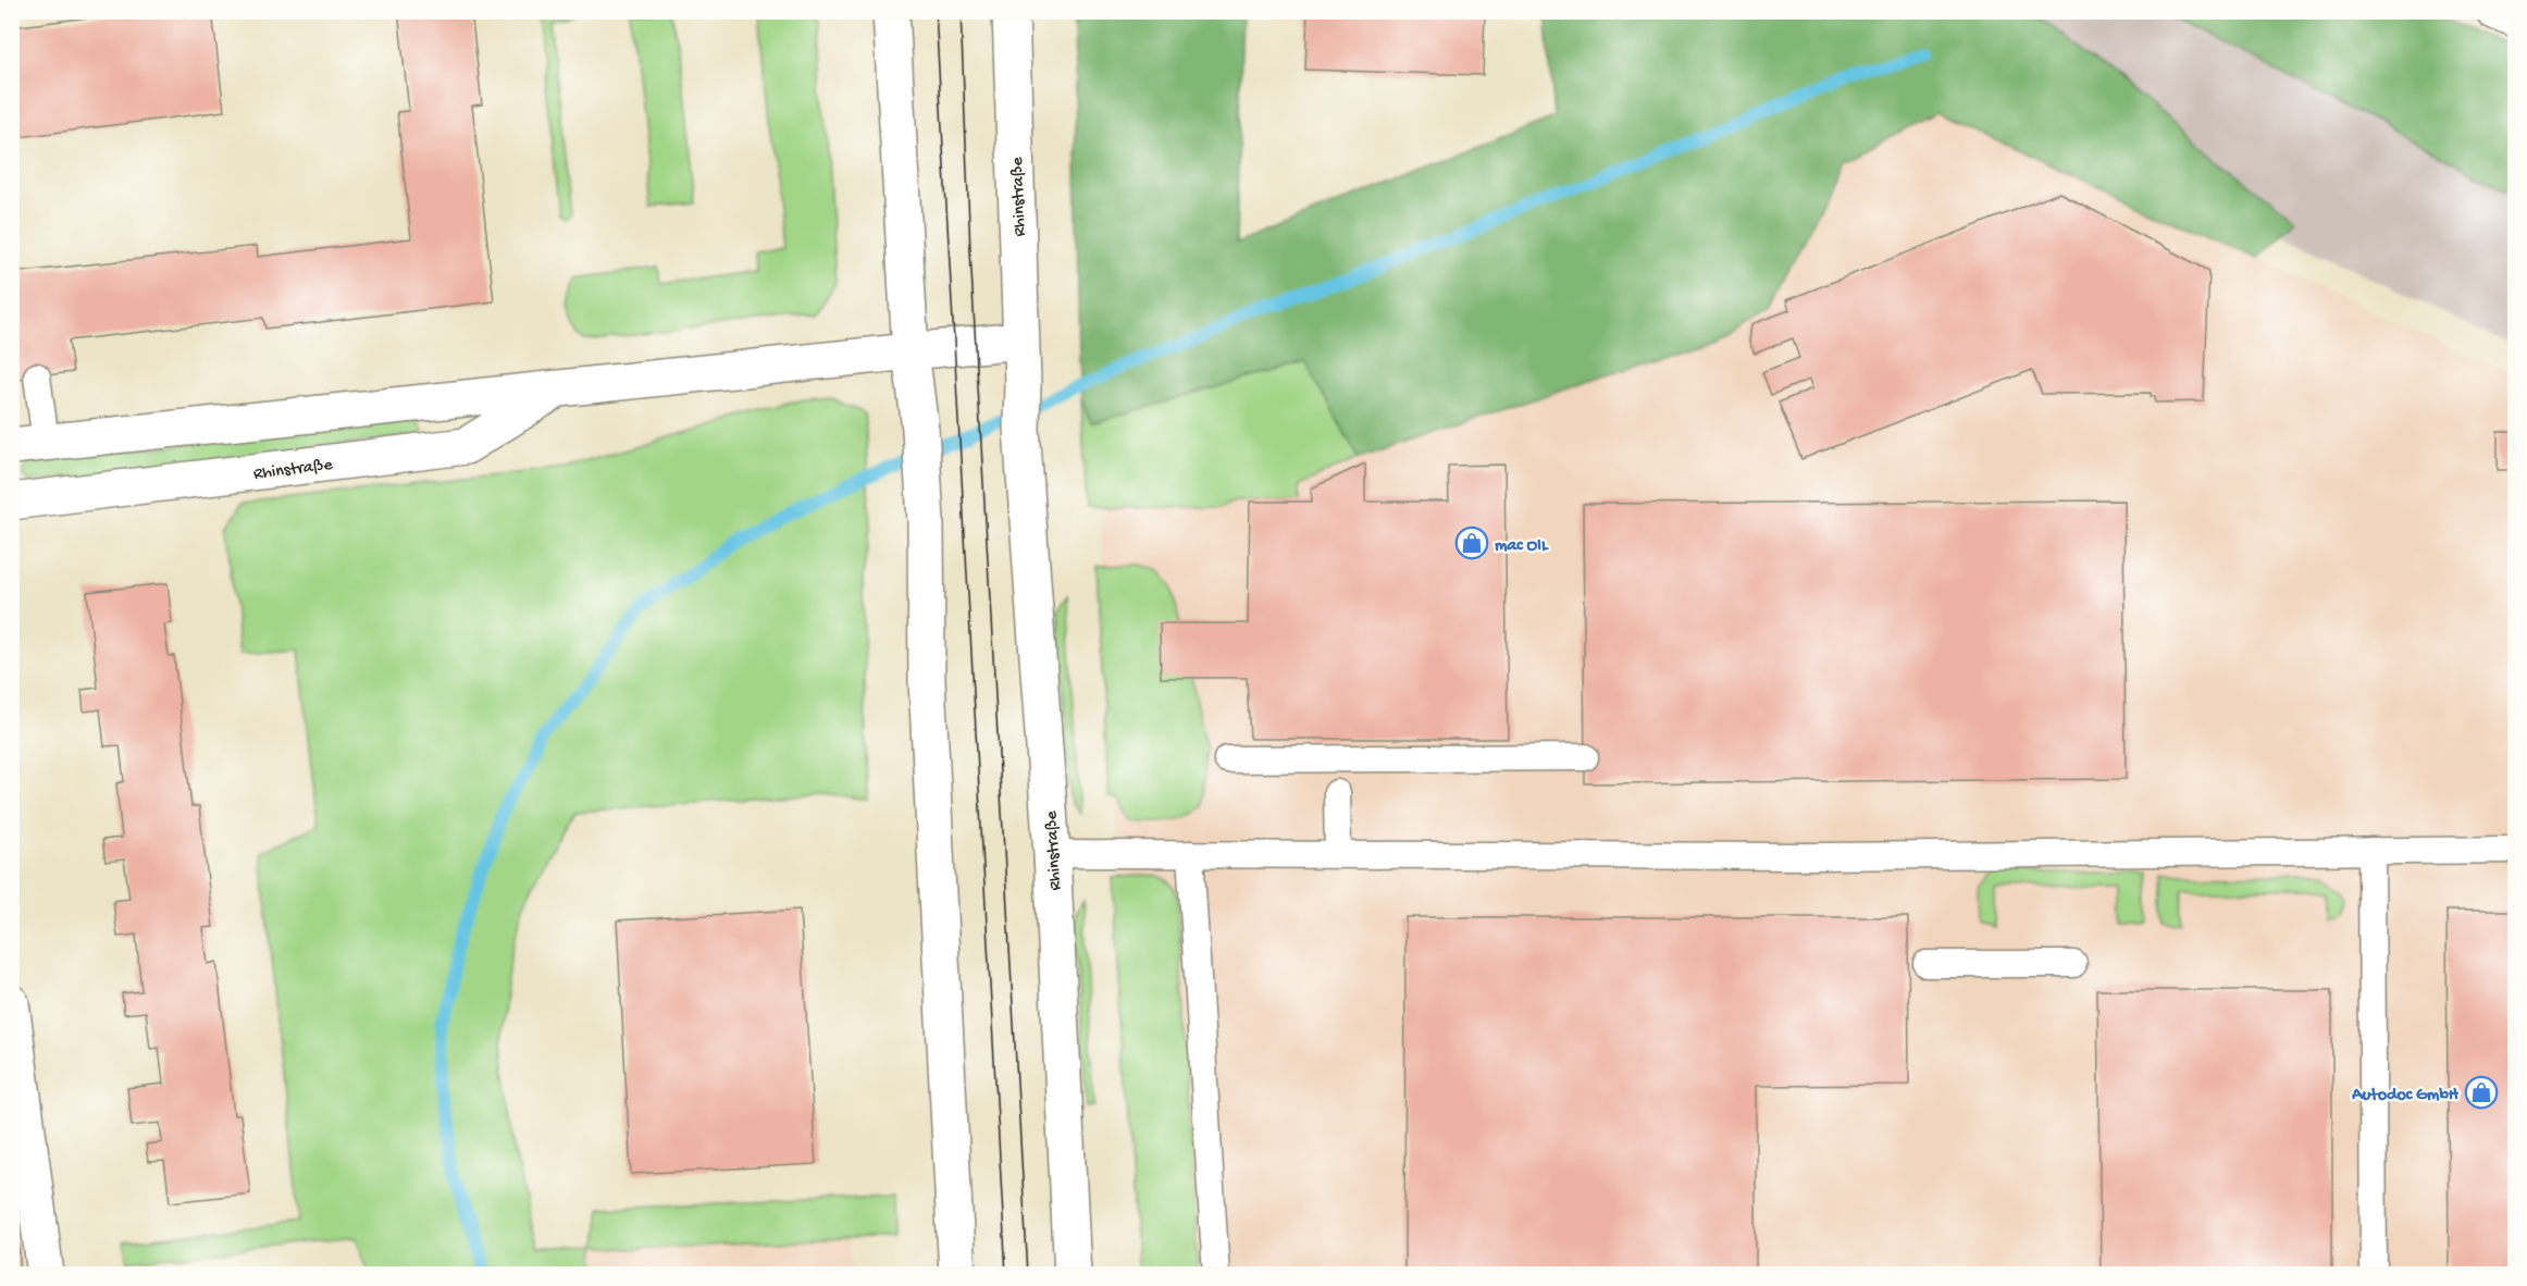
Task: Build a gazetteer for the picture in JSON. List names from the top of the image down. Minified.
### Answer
{"streets":{"main road":["Rhinstraße"]},"places":{"shop":["mac OIL","Autodoc GmbH"]}}
